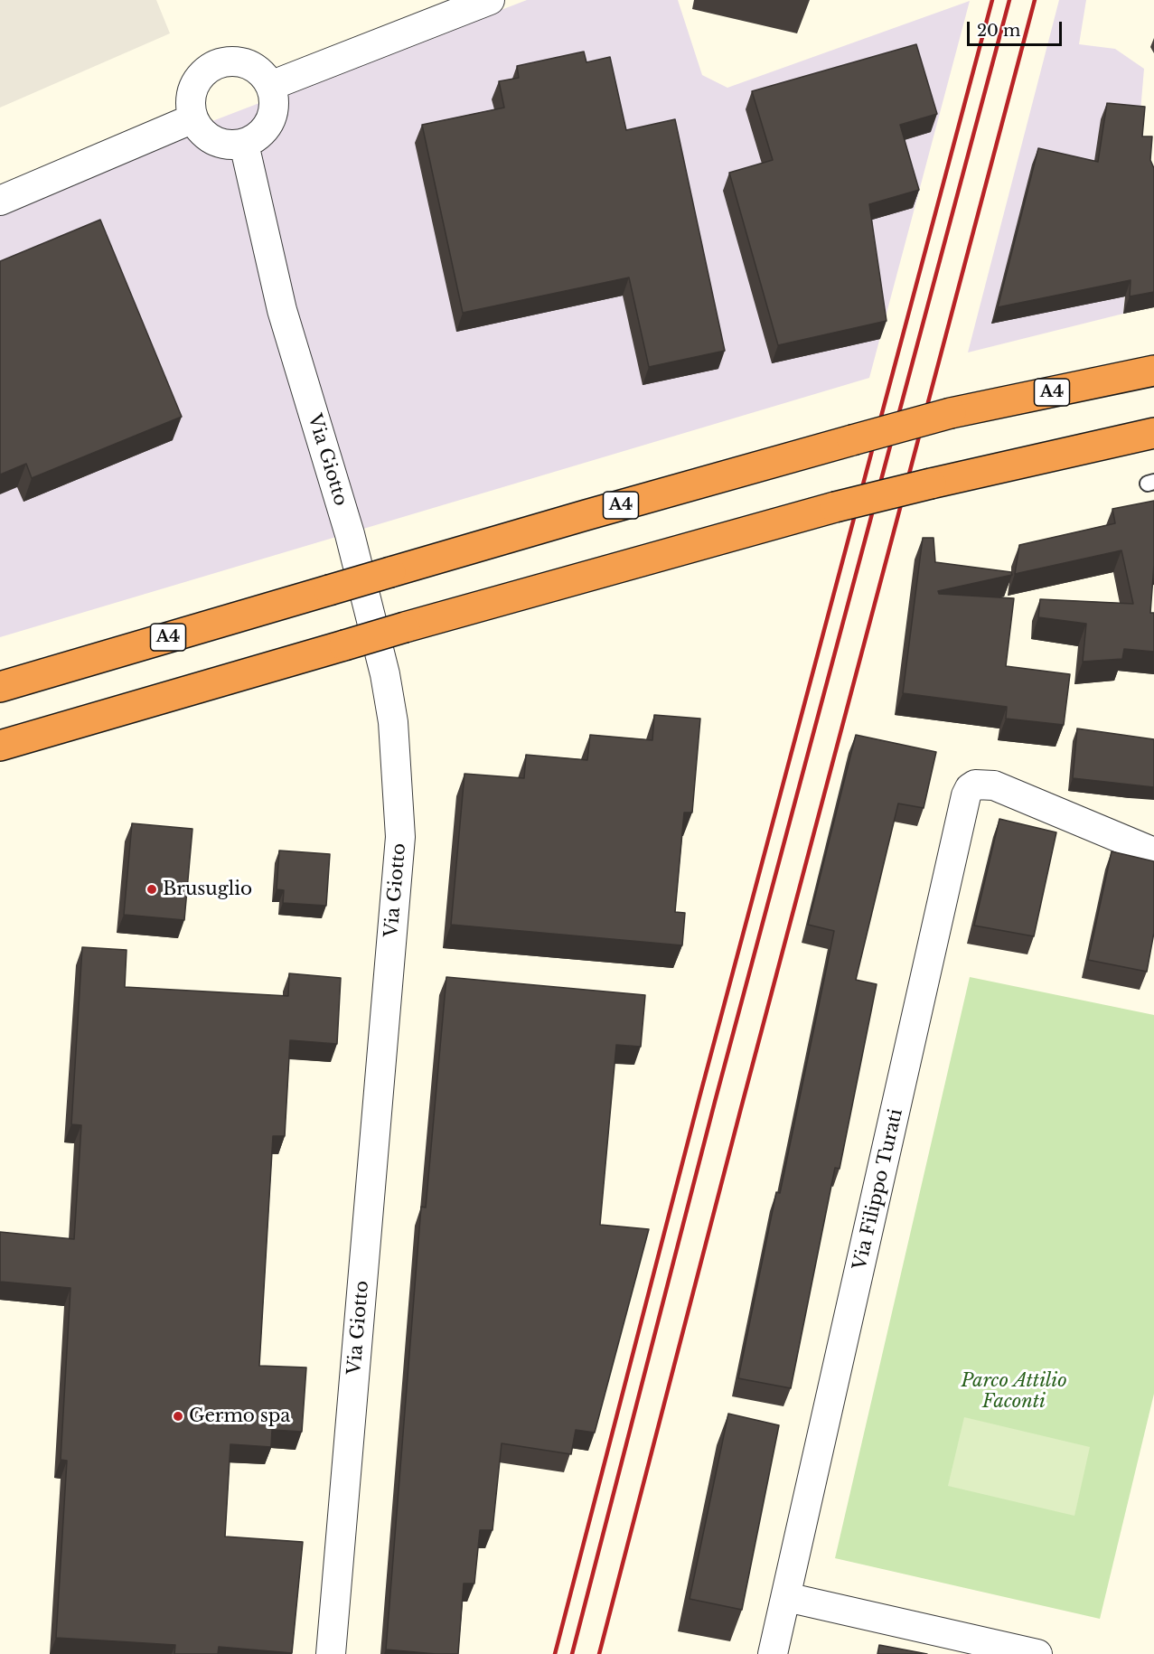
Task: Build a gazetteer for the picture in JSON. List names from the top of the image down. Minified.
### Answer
{"streets":{"highway":["A4"],"street":["Via Giotto","Via Filippo Turati"]},"parks":["Parco Attilio Faconti"],"places":["Brusuglio","Germo spa"],"scale_bar":"20 m"}
